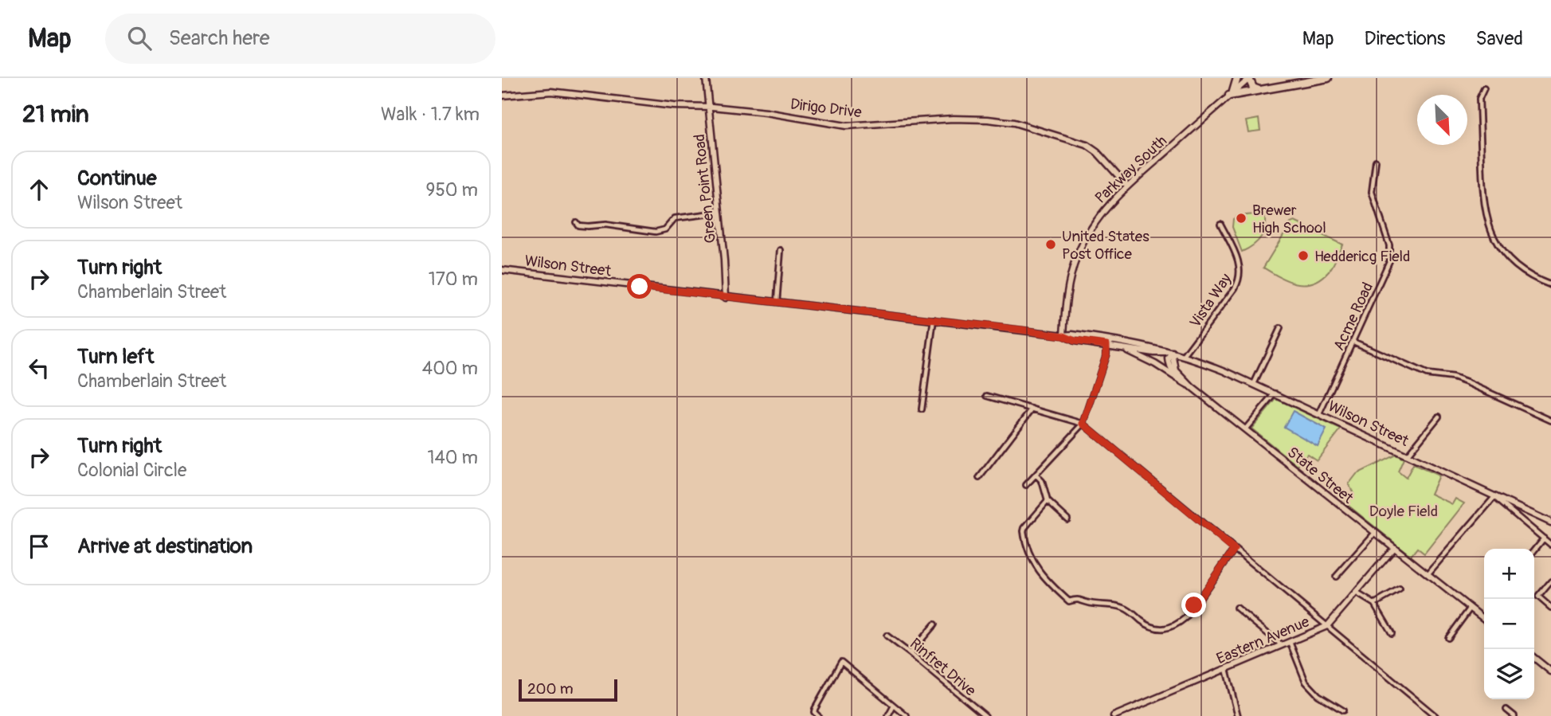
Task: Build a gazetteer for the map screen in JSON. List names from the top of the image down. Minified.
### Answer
{"streets":{"main road":["Dirigo Drive","Parkway South","Green Point Road","Wilson Street","State Street","Eastern Avenue"],"street":["Vista Way","Acme Road","Rinfret Drive"]},"crossings":[["Dirigo Drive","Parkway South"],["Dirigo Drive","Green Point Road"],["Parkway South","Wilson Street"],["Green Point Road","Wilson Street"],["Wilson Street","Vista Way"],["Wilson Street","Acme Road"],["Wilson Street","State Street"],["State Street","Eastern Avenue"]],"parks":["Doyle Field"],"places":["Brewer High School","United States Post Office","Heddericg Field"],"scale_bar":"200 m","north":"bottom right","page":{"header":"Map","search":"Search here","nav":["Map","Directions","Saved"],"heading":["21 min","Walk · 1.7 km"],"list":[["Continue","Wilson Street","950 m"],["Turn right","Chamberlain Street","170 m"],["Turn left","Chamberlain Street","400 m"],["Turn right","Colonial Circle","140 m"],"Arrive at destination"],"map_buttons":["+","−"],"scale":"200 m"}}
